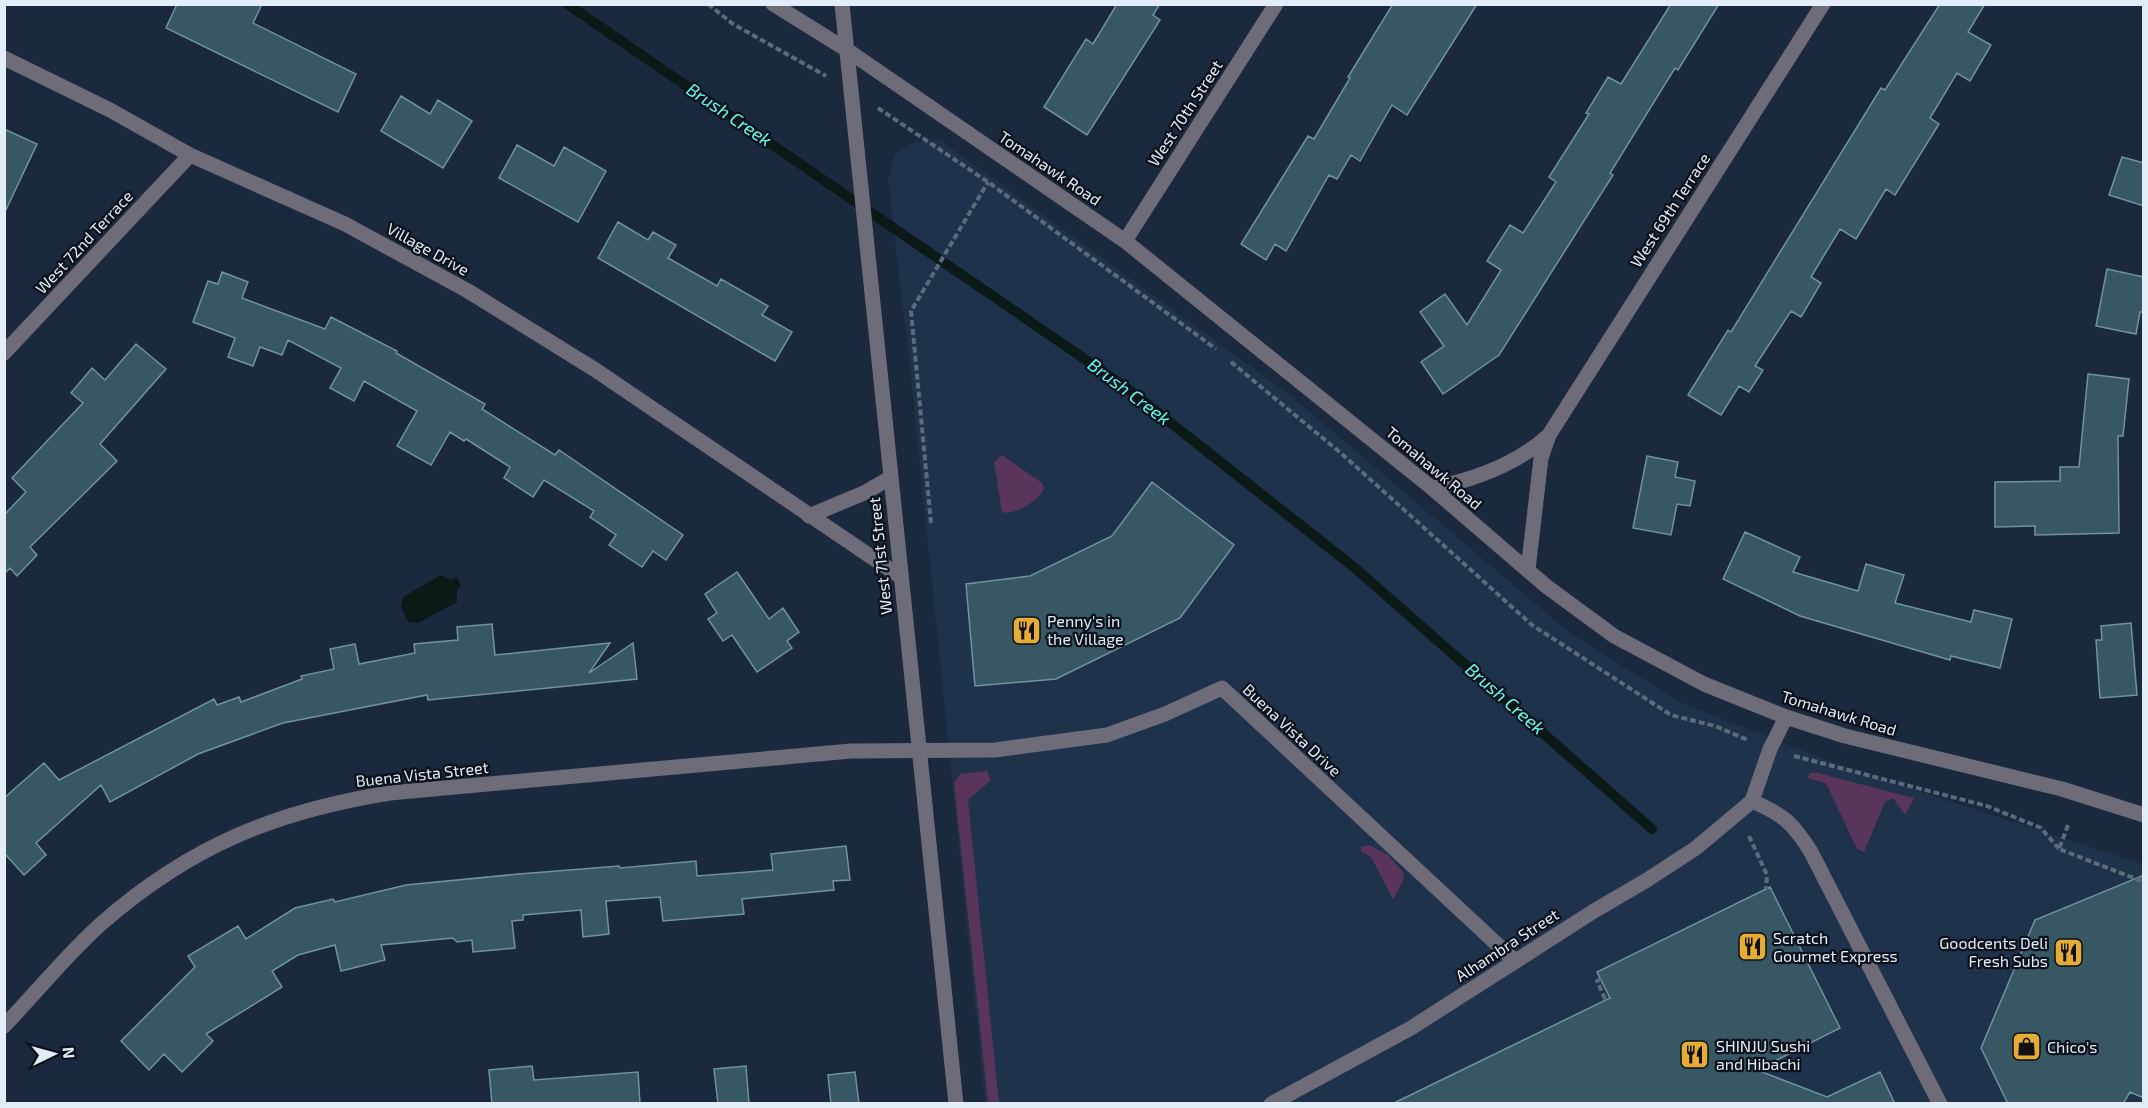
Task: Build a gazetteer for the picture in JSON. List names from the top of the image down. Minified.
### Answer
{"streets":{"street":["West 70th Street","Tomahawk Road","West 69th Terrace","West 72nd Terrace","Village Drive","West 71st Street","Buena Vista Drive","Buena Vista Street","Alhambra Street"]},"crossings":[["West 70th Street","Tomahawk Road"],["Tomahawk Road","West 69th Terrace"],["Tomahawk Road","West 71st Street"],["West 72nd Terrace","Village Drive"],["Village Drive","West 71st Street"],["West 71st Street","Buena Vista Drive"],["West 71st Street","Buena Vista Street"],["Buena Vista Drive","Buena Vista Street"],["Buena Vista Drive","Alhambra Street"]],"water":["Brush Creek"],"places":{"restaurant":["Penny's in the Village","Scratch Gourmet Express","Goodcents Deli Fresh Subs","SHINJU Sushi and Hibachi"],"shop":["Chico's"]},"north":"right"}
